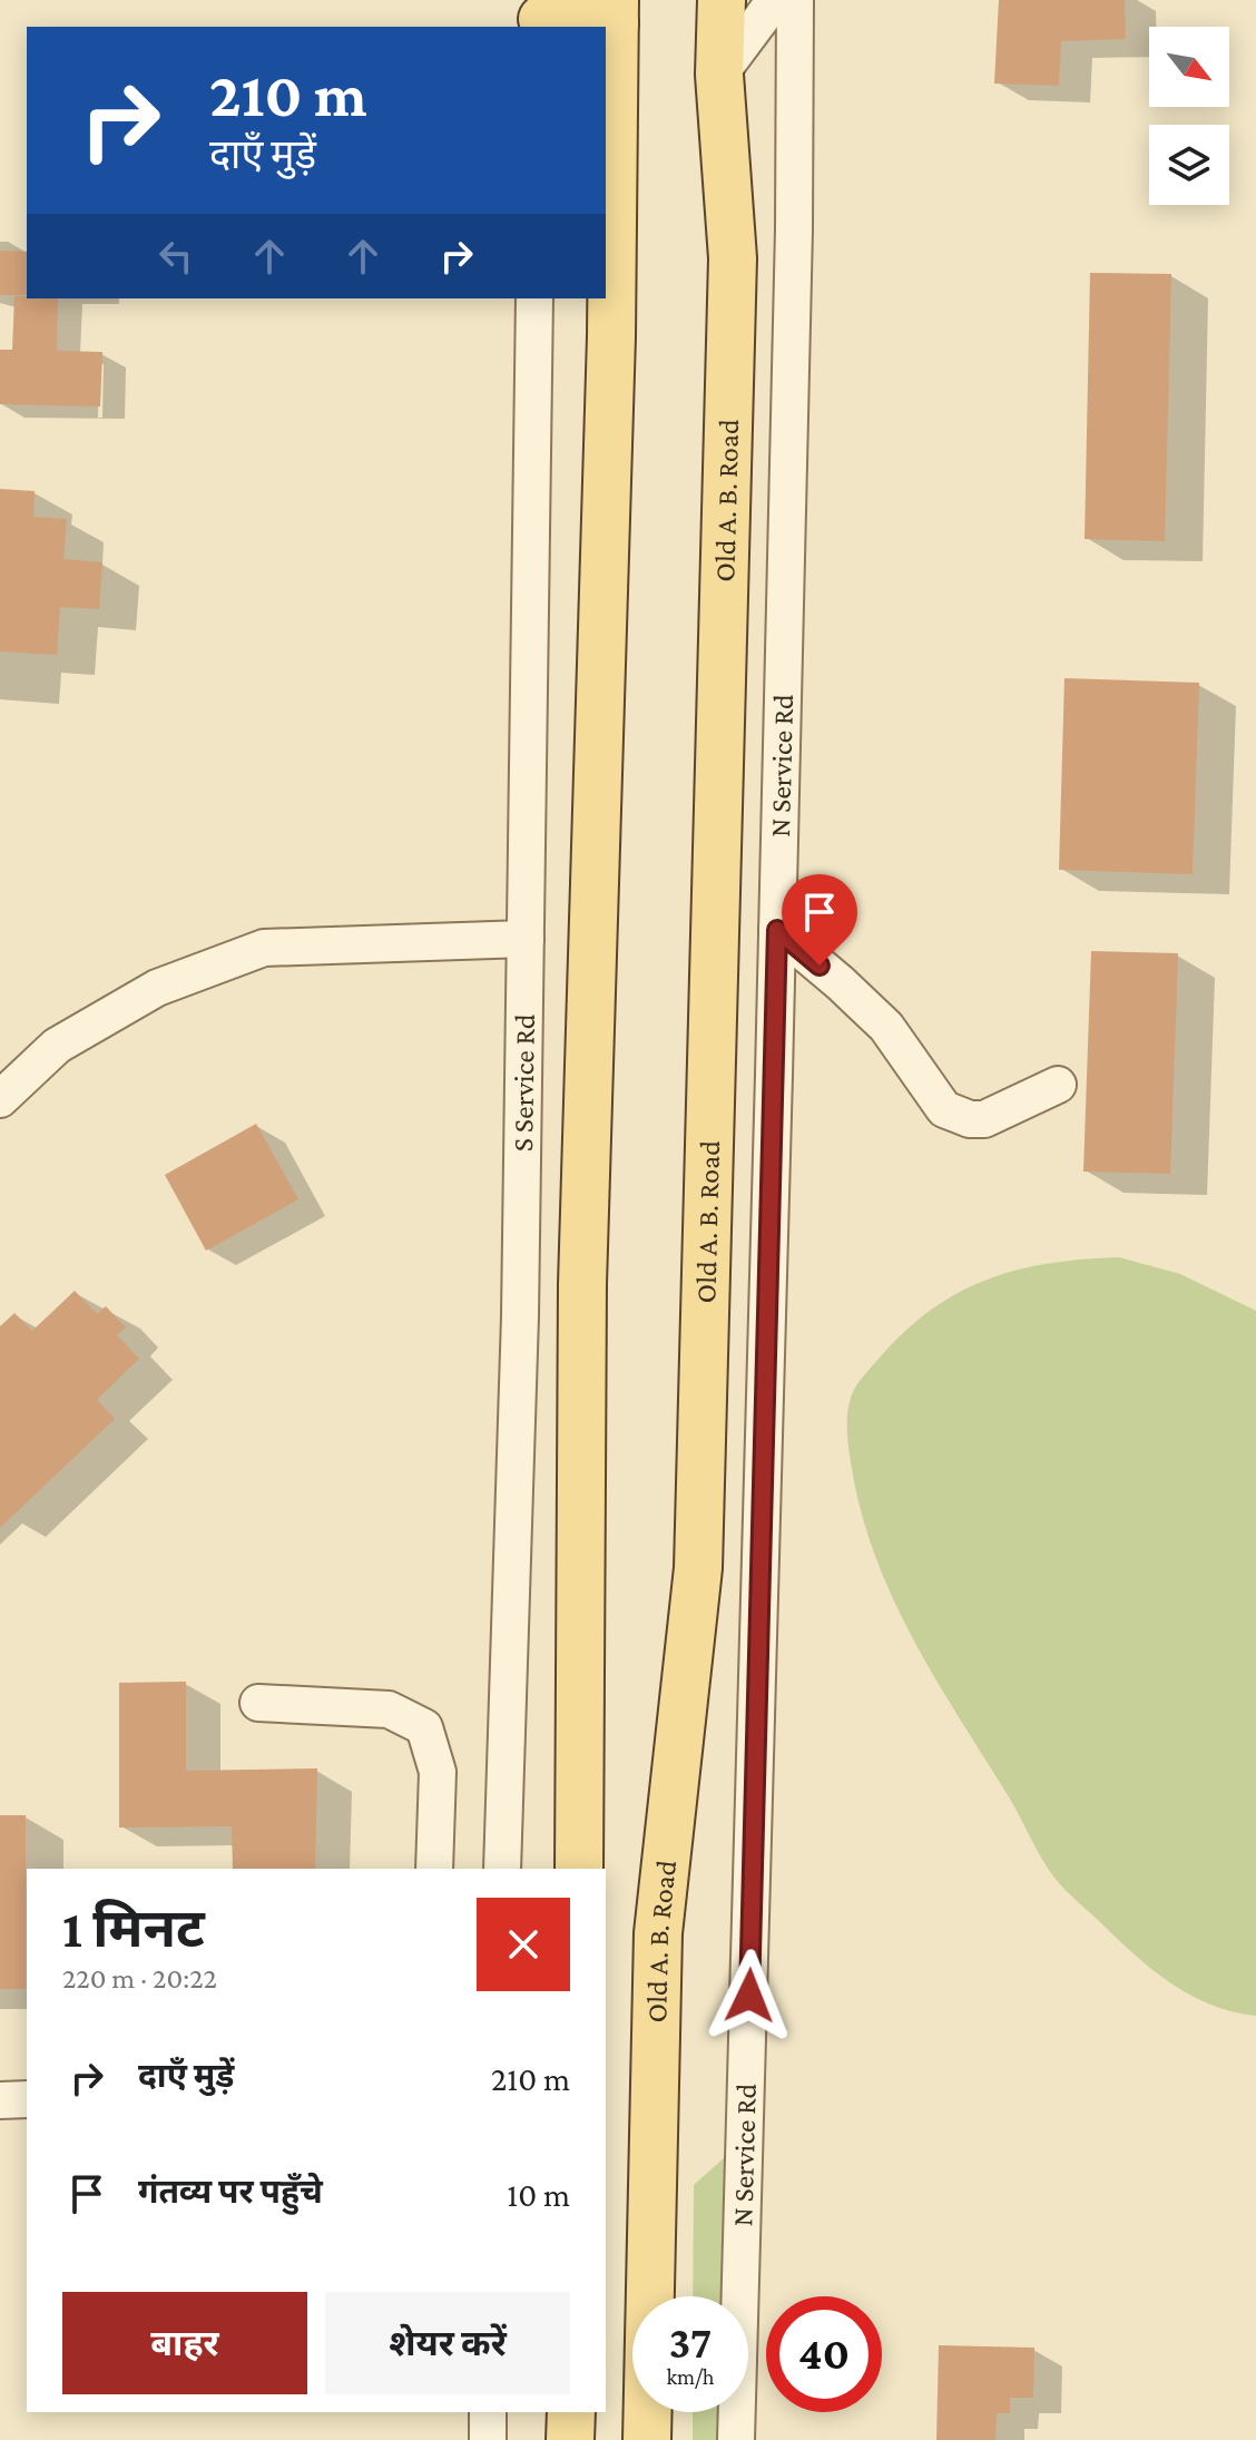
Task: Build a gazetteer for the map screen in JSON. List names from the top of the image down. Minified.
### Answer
{"streets":{"main road":["Old A. B. Road"],"street":["N Service Rd","S Service Rd"]},"north":"bottom right","page":{"turn":["210 m","दाएँ मुड़ें"],"heading":["1 मिनट","220 m · 20:22"],"list":[{"name":"दाएँ मुड़ें","value":"210 m"},{"name":"गंतव्य पर पहुँचे","value":"10 m"}],"buttons":["बाहर","शेयर करें"],"speed":"37 km/h","limit":"40"}}
